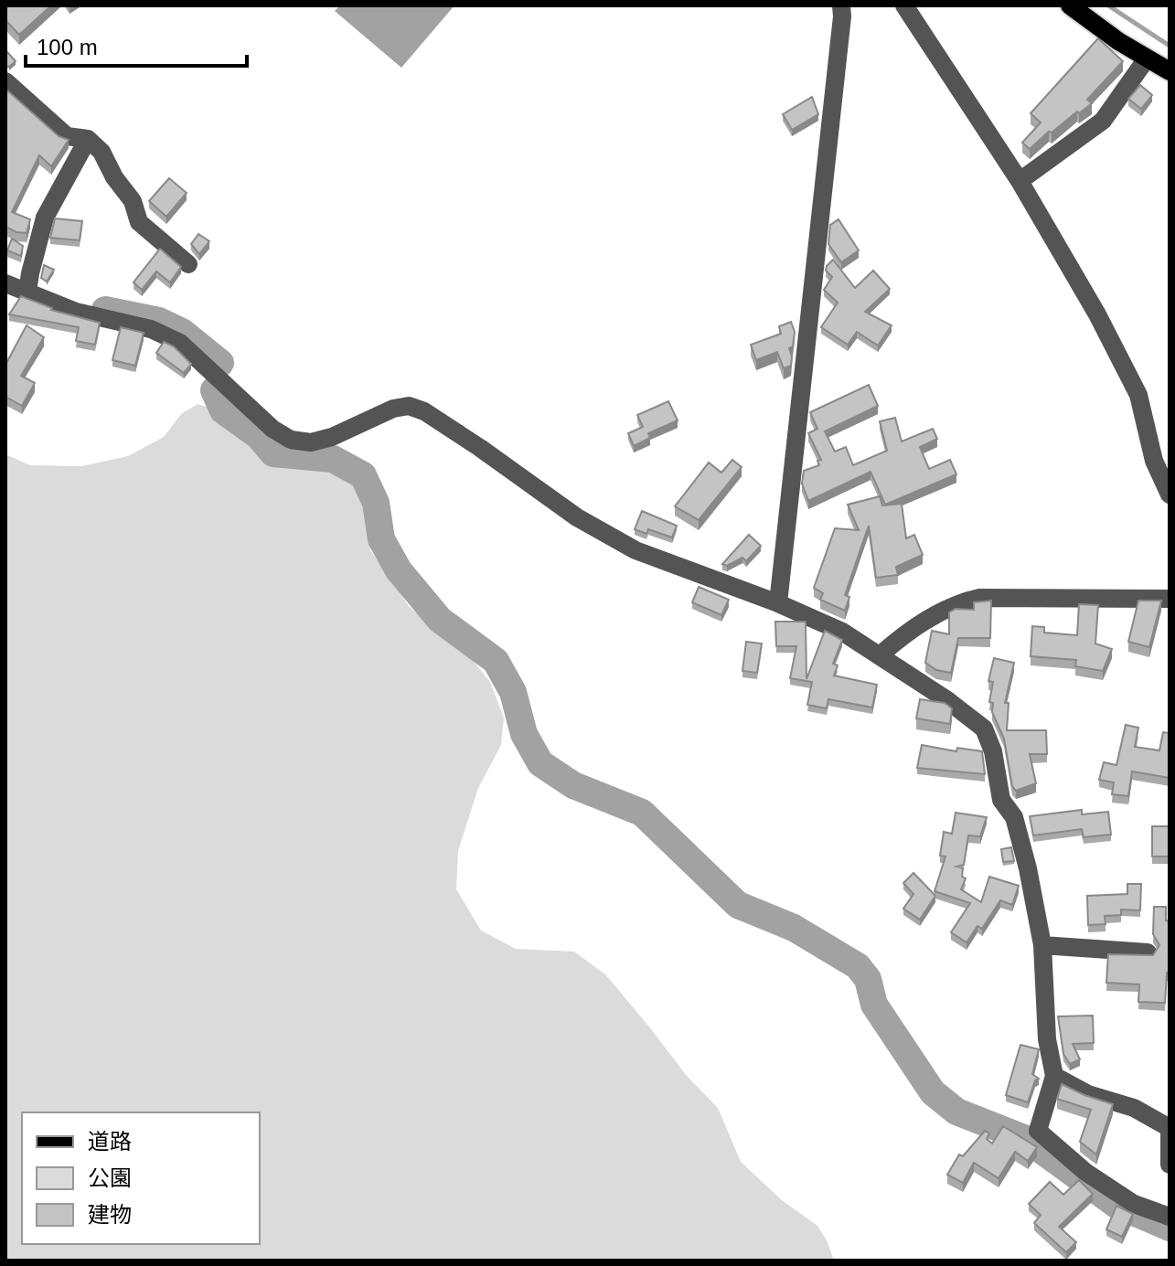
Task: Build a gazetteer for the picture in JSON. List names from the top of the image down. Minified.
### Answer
{"legend":["道路","公園","建物"],"scale_bar":"100 m"}
